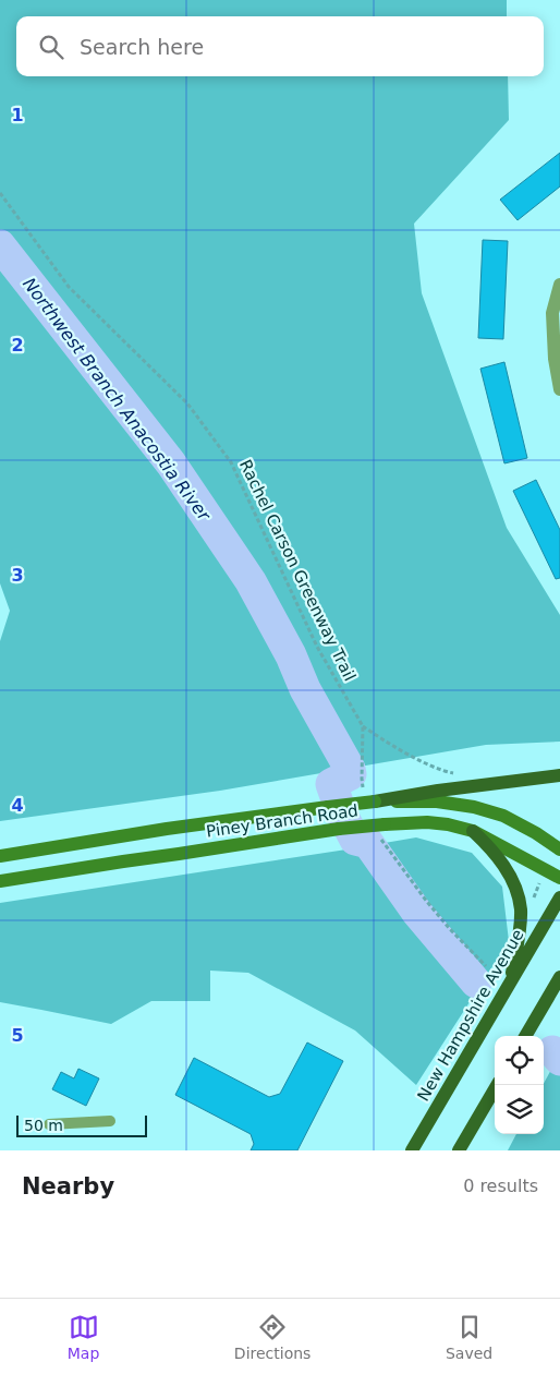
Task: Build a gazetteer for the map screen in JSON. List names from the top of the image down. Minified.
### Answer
{"streets":{"main road":["Piney Branch Road","New Hampshire Avenue"],"path":["Rachel Carson Greenway Trail"]},"water":["Northwest Branch Anacostia River"],"scale_bar":"50 m","page":{"search":"Search here","scale":"50 m","heading":["Nearby","0 results"],"nav":["Map","Directions","Saved"]},"grid":{"rows":["1","2","3","4","5"]}}
